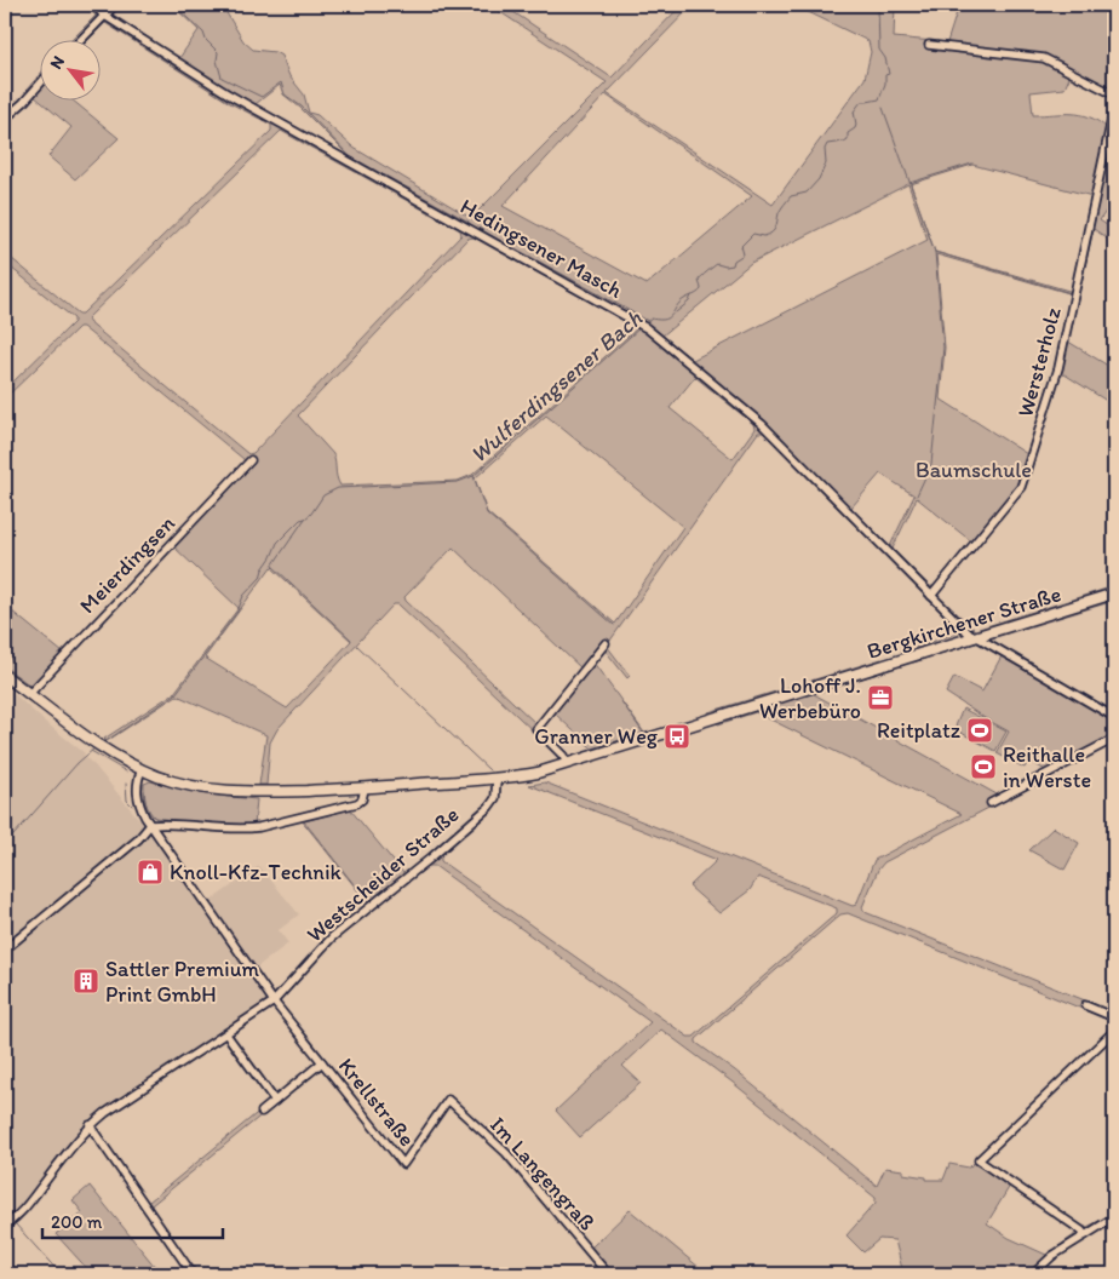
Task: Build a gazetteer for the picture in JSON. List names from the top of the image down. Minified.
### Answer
{"streets":{"street":["Hedingsener Masch","Wersterholz","Meierdingsen","Bergkirchener Straße","Westscheider Straße","Krellstraße","Im Langengraß"]},"crossings":[["Hedingsener Masch","Wersterholz"],["Hedingsener Masch","Bergkirchener Straße"],["Meierdingsen","Bergkirchener Straße"],["Bergkirchener Straße","Westscheider Straße"],["Bergkirchener Straße","Krellstraße"],["Westscheider Straße","Krellstraße"],["Krellstraße","Im Langengraß"]],"water":["Wulferdingsener Bach"],"parks":["Baumschule"],"places":{"office":["Lohoff J. Werbebüro"],"sports":["Reitplatz","Reithalle in Werste"],"bus stop":["Granner Weg"],"shop":["Knoll-Kfz-Technik"],"building":["Sattler Premium Print GmbH"]},"scale_bar":"200 m","north":"top left"}
